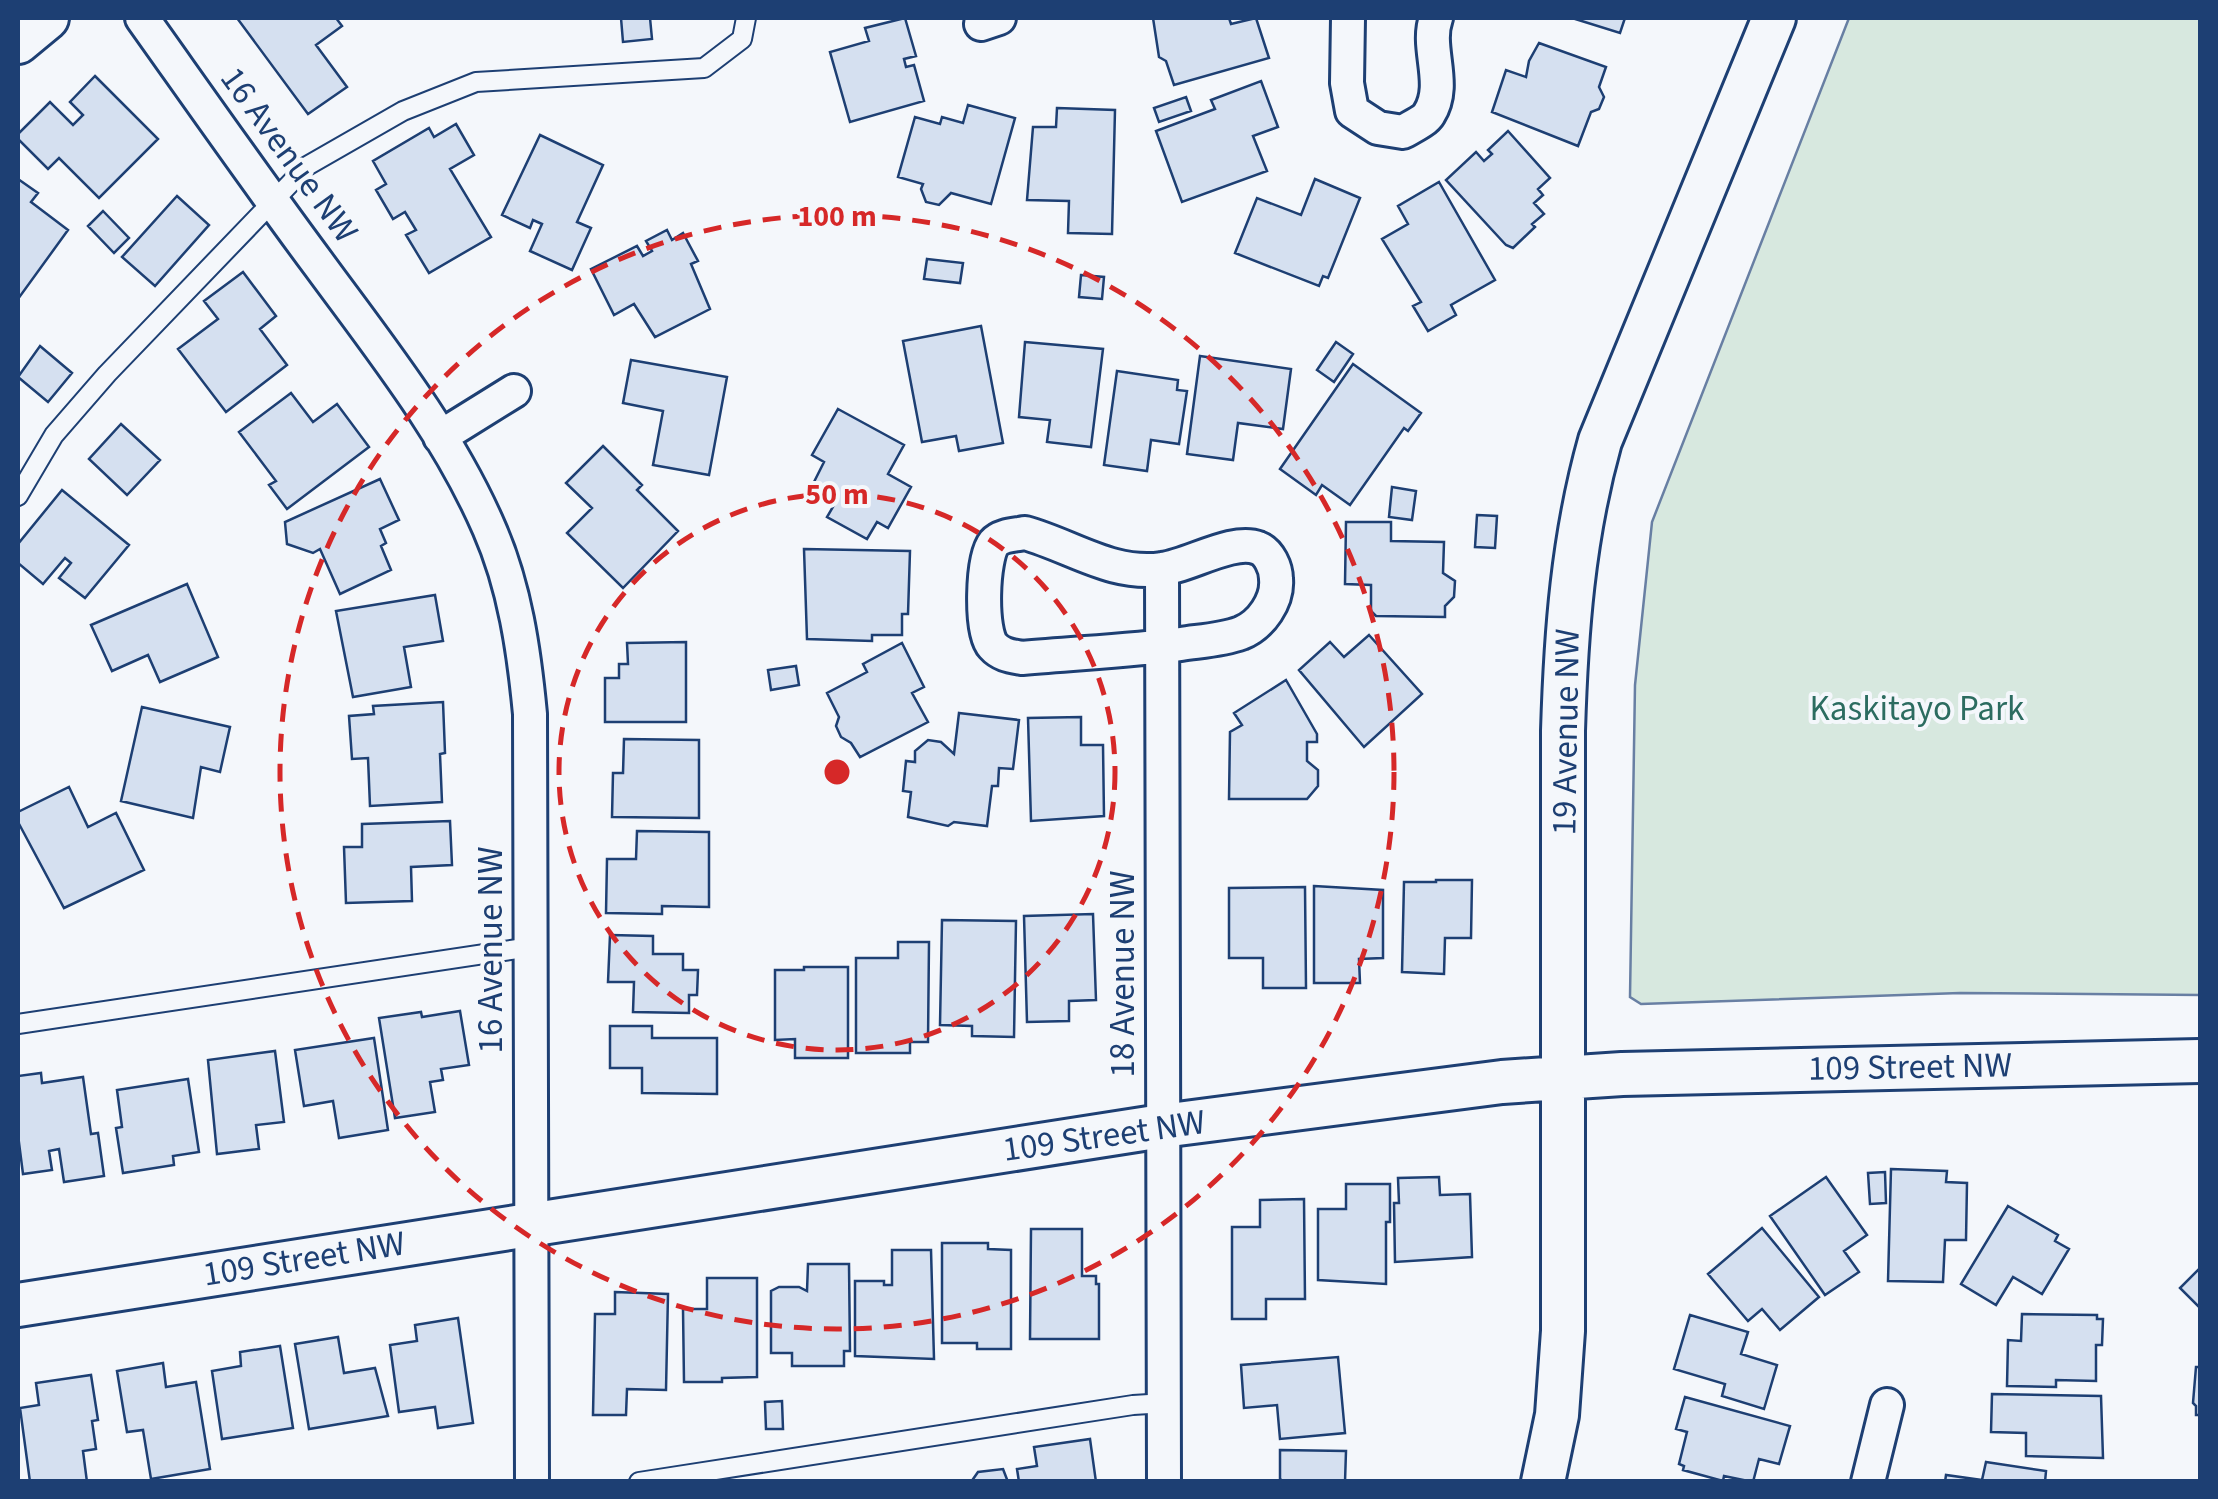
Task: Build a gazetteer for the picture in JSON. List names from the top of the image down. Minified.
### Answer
{"streets":{"street":["16 Avenue NW","19 Avenue NW","18 Avenue NW","109 Street NW"]},"crossings":[["16 Avenue NW","109 Street NW"],["19 Avenue NW","109 Street NW"],["18 Avenue NW","109 Street NW"]],"parks":["Kaskitayo Park"],"rings":["100 m","50 m"]}
